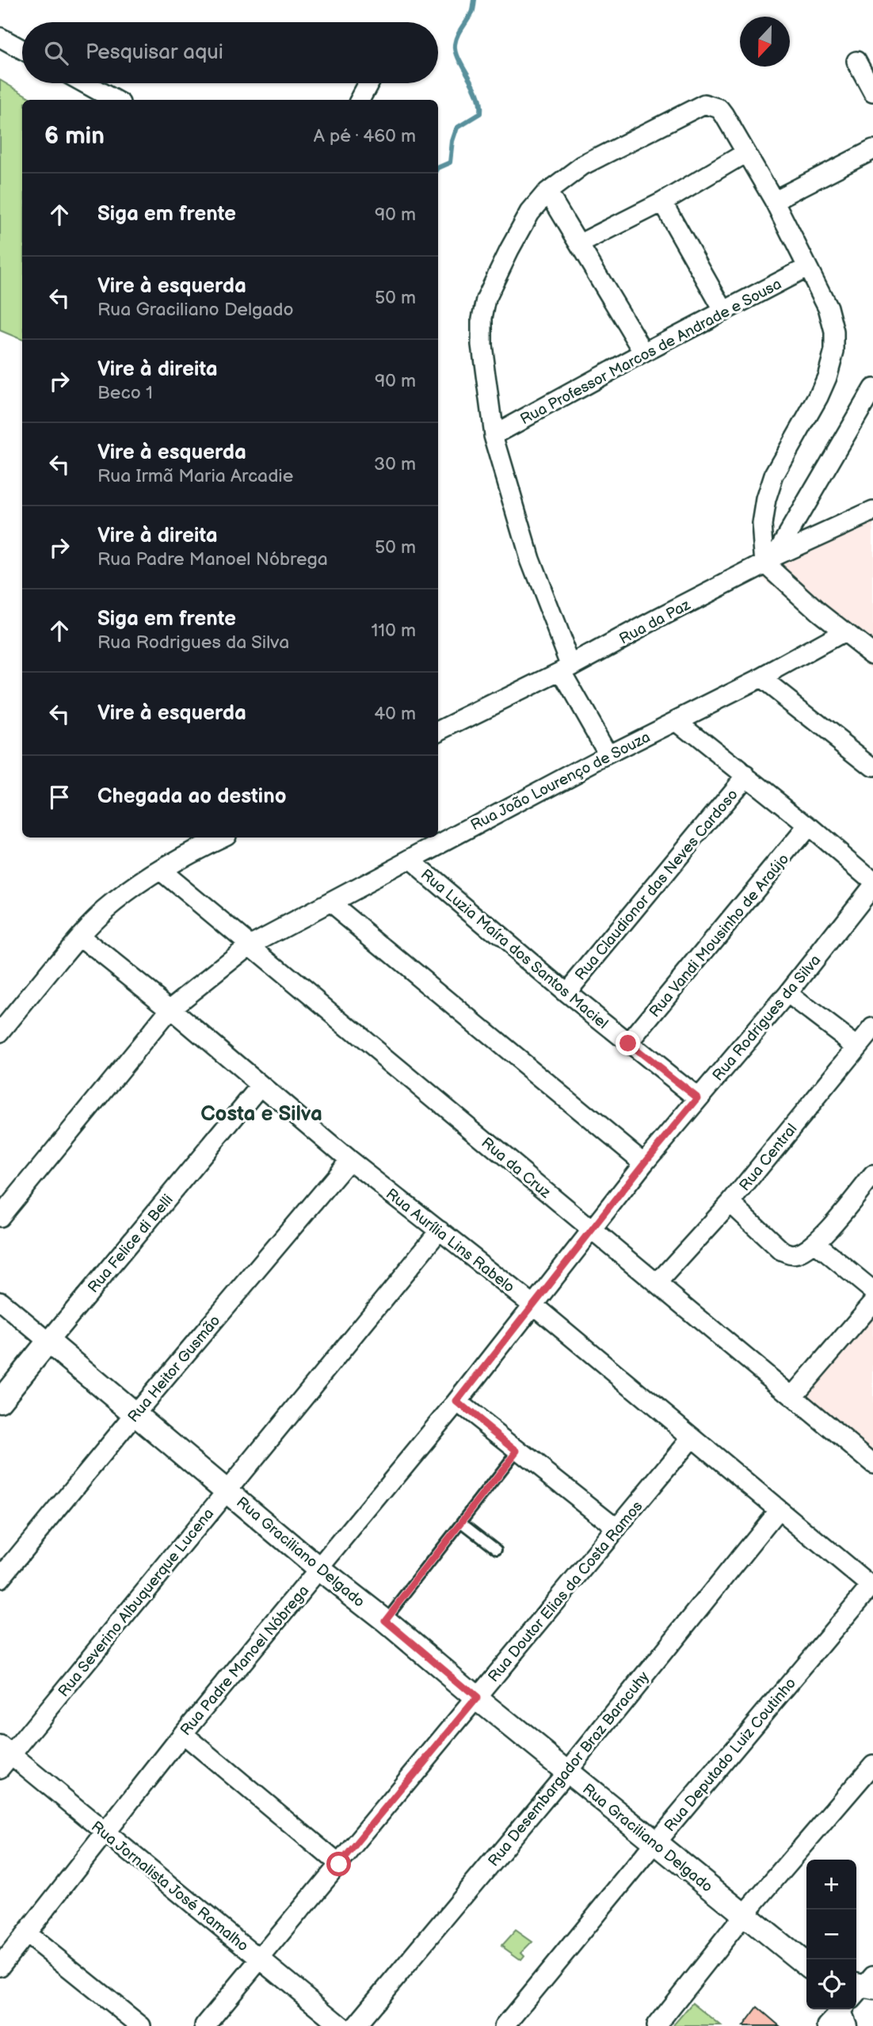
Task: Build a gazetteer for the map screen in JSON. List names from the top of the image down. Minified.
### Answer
{"streets":{"street":["Rua Professor Marcos de Andrade e Sousa","Rua da Paz","Rua João Lourenço de Souza","Rua Claudionor das Neves Cardoso","Rua Vandi Mousinho de Araújo","Rua Luzia Maíra dos Santos Maciel","Rua Rodrigues da Silva","Rua Central","Rua da Cruz","Rua Aurília Lins Rabelo","Rua Felice di Belli","Rua Heitor Gusmão","Rua Graciliano Delgado","Rua Doutor Elias da Costa Ramos","Rua Severino Albuquerque Lucena","Rua Padre Manoel Nóbrega","Rua Deputado Luiz Coutinho","Rua Desembargador Braz Baracuhy","Rua Jornalista José Ramalho"]},"crossings":[["Rua João Lourenço de Souza","Rua Luzia Maíra dos Santos Maciel"],["Rua João Lourenço de Souza","Rua da Cruz"],["Rua João Lourenço de Souza","Rua Aurília Lins Rabelo"],["Rua Claudionor das Neves Cardoso","Rua Luzia Maíra dos Santos Maciel"],["Rua Vandi Mousinho de Araújo","Rua Luzia Maíra dos Santos Maciel"],["Rua Luzia Maíra dos Santos Maciel","Rua Rodrigues da Silva"],["Rua Rodrigues da Silva","Rua da Cruz"],["Rua Rodrigues da Silva","Rua Aurília Lins Rabelo"],["Rua Rodrigues da Silva","Rua Padre Manoel Nóbrega"],["Rua Central","Rua da Cruz"],["Rua Aurília Lins Rabelo","Rua Felice di Belli"],["Rua Aurília Lins Rabelo","Rua Heitor Gusmão"],["Rua Aurília Lins Rabelo","Rua Doutor Elias da Costa Ramos"],["Rua Aurília Lins Rabelo","Rua Severino Albuquerque Lucena"],["Rua Aurília Lins Rabelo","Rua Padre Manoel Nóbrega"],["Rua Aurília Lins Rabelo","Rua Deputado Luiz Coutinho"],["Rua Aurília Lins Rabelo","Rua Desembargador Braz Baracuhy"],["Rua Felice di Belli","Rua Graciliano Delgado"],["Rua Heitor Gusmão","Rua Graciliano Delgado"],["Rua Graciliano Delgado","Rua Doutor Elias da Costa Ramos"],["Rua Graciliano Delgado","Rua Severino Albuquerque Lucena"],["Rua Graciliano Delgado","Rua Padre Manoel Nóbrega"],["Rua Graciliano Delgado","Rua Deputado Luiz Coutinho"],["Rua Graciliano Delgado","Rua Desembargador Braz Baracuhy"],["Rua Doutor Elias da Costa Ramos","Rua Jornalista José Ramalho"],["Rua Severino Albuquerque Lucena","Rua Jornalista José Ramalho"],["Rua Padre Manoel Nóbrega","Rua Jornalista José Ramalho"]],"districts":["Costa e Silva"],"north":"bottom","page":{"search":"Pesquisar aqui","heading":["6 min","A pé · 460 m"],"list":[["Siga em frente","90 m"],["Vire à esquerda","Rua Graciliano Delgado","50 m"],["Vire à direita","Beco 1","90 m"],["Vire à esquerda","Rua Irmã Maria Arcadie","30 m"],["Vire à direita","Rua Padre Manoel Nóbrega","50 m"],["Siga em frente","Rua Rodrigues da Silva","110 m"],["Vire à esquerda","40 m"],"Chegada ao destino"],"map_buttons":["+","−"]}}
